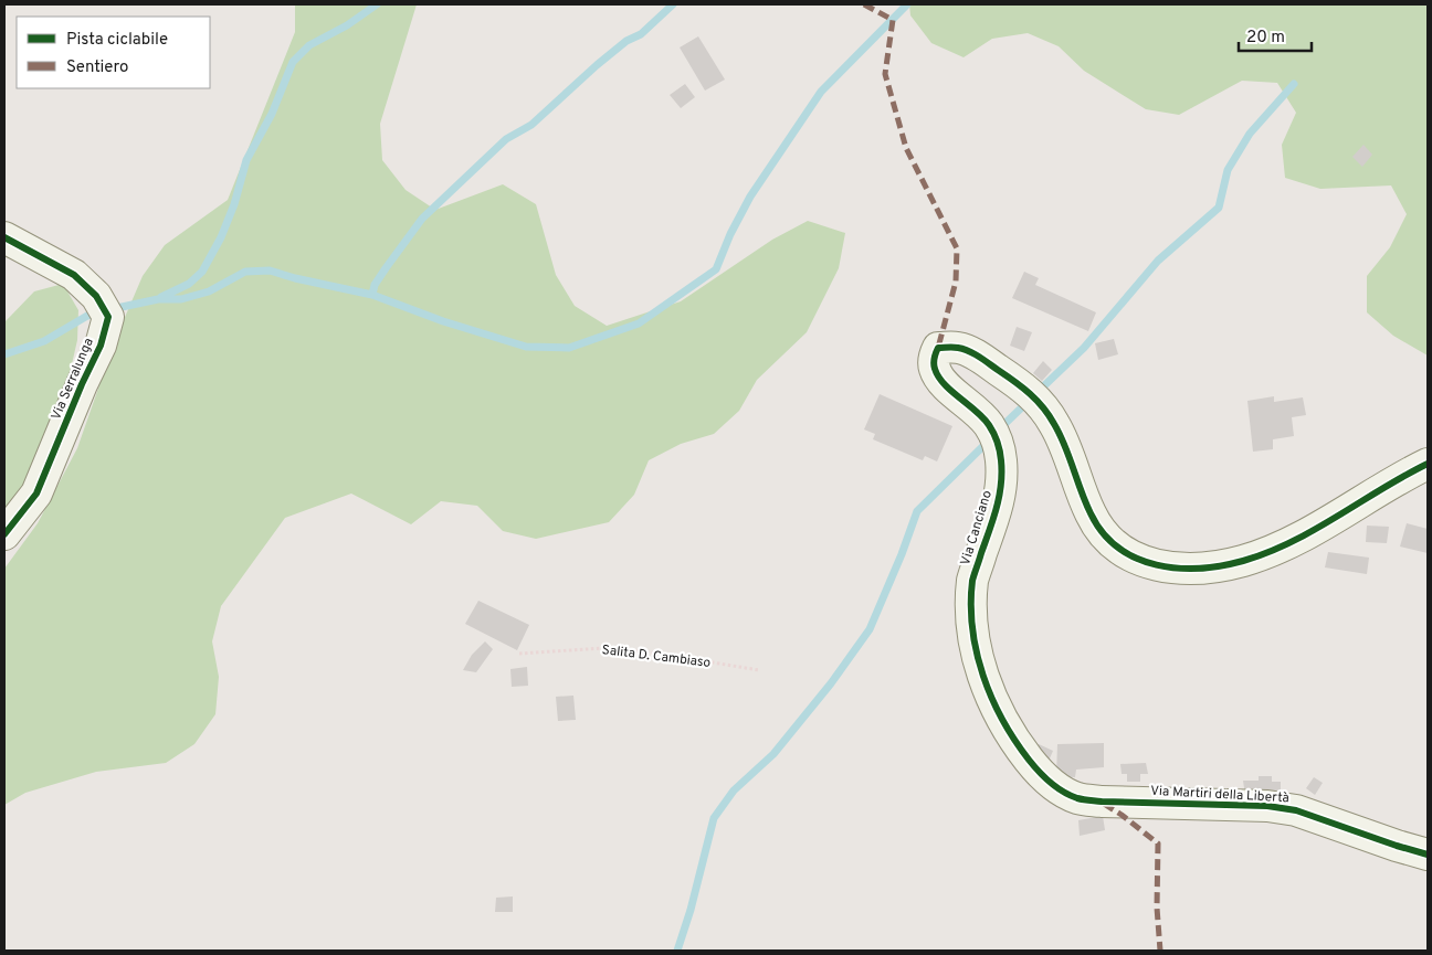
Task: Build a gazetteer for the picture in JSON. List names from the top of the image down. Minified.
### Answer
{"streets":{"street":["Via Serralunga","Via Canciano","Via Martiri della Libertà"],"path":["Salita D. Cambiaso"]},"crossings":[["Via Canciano","Via Martiri della Libertà"]],"legend":["Pista ciclabile","Sentiero"],"scale_bar":"20 m"}
